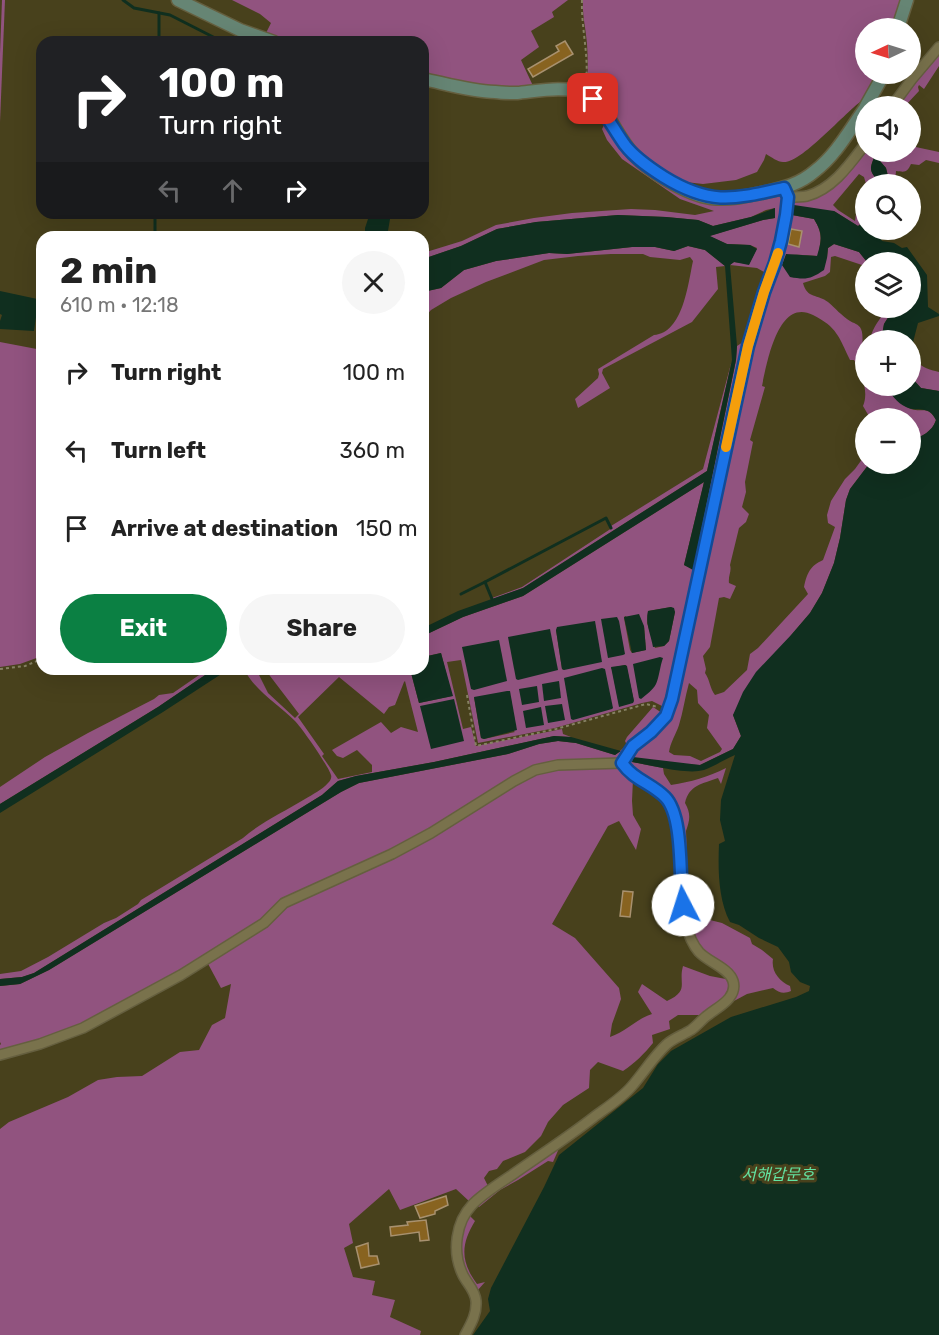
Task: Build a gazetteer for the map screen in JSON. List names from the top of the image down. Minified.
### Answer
{"water":["서해갑문호"],"north":"left","page":{"map_buttons":["+","−"],"turn":["100 m","Turn right"],"heading":["2 min","610 m · 12:18"],"list":[{"name":"Turn right","value":"100 m"},{"name":"Turn left","value":"360 m"},{"name":"Arrive at destination","value":"150 m"}],"buttons":["Exit","Share"]}}
